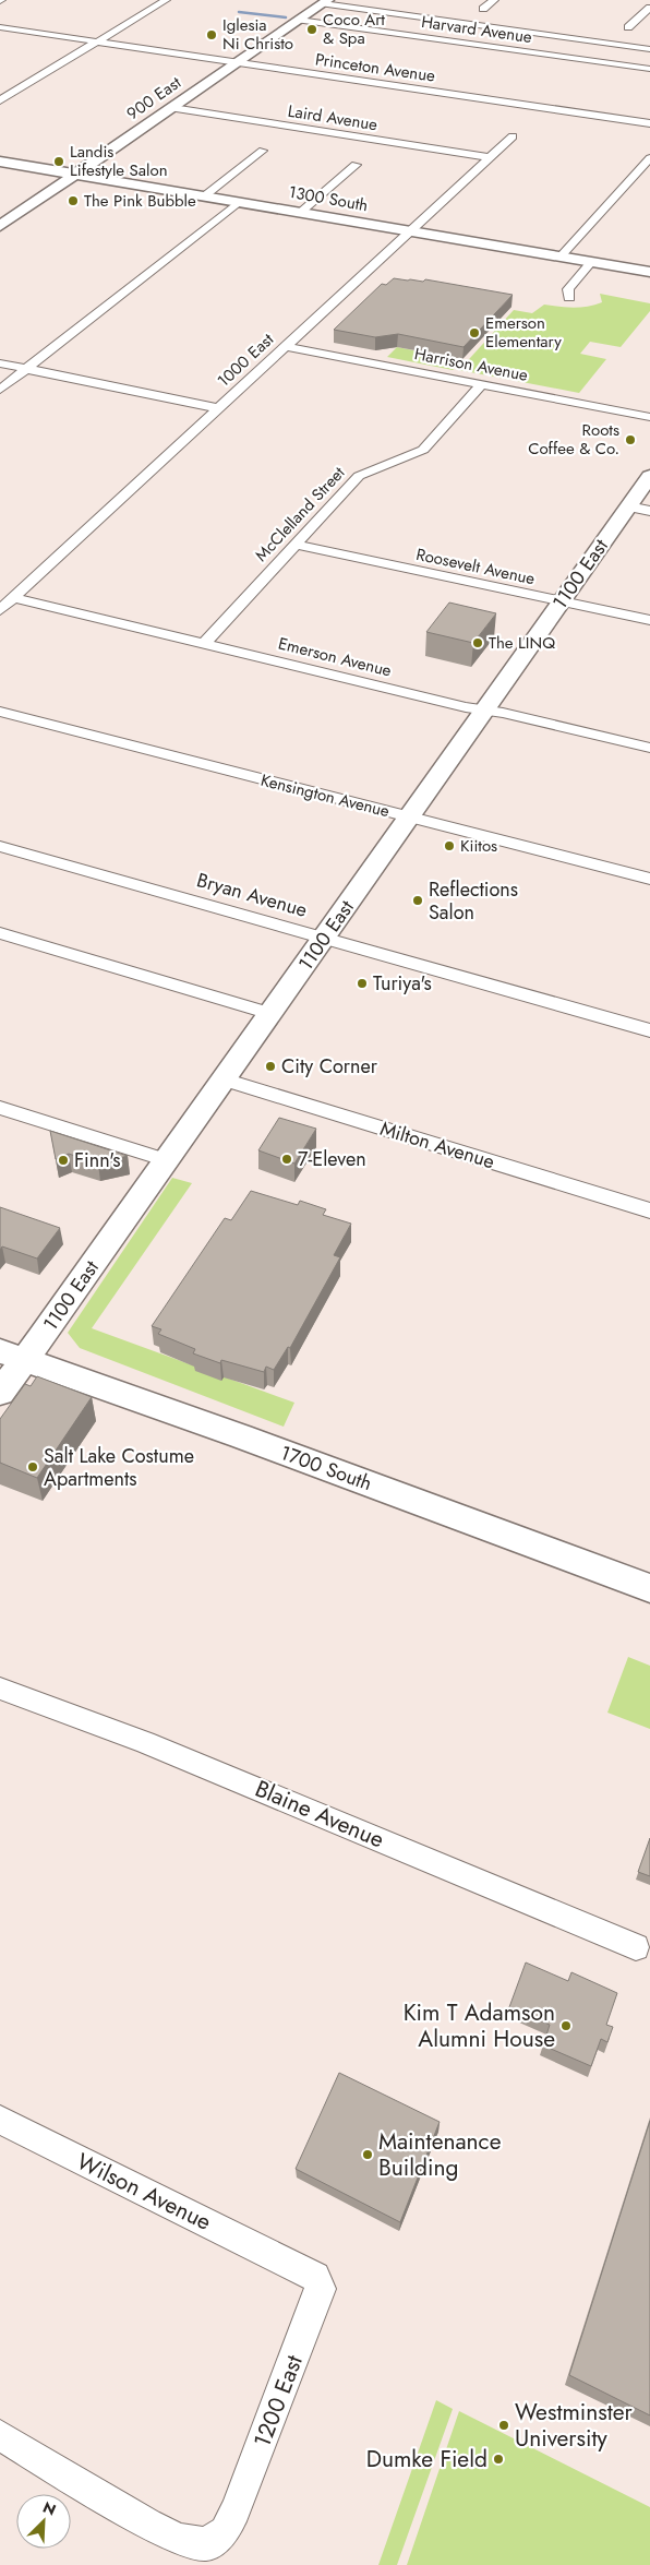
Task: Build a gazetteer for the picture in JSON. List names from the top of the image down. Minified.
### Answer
{"streets":{"street":["Harvard Avenue","Princeton Avenue","900 East","Laird Avenue","1300 South","1000 East","Harrison Avenue","McClelland Street","Roosevelt Avenue","1100 East","Emerson Avenue","Kensington Avenue","Bryan Avenue","Milton Avenue","1700 South","Blaine Avenue","Wilson Avenue","1200 East"]},"crossings":[["Harvard Avenue","900 East"],["Princeton Avenue","900 East"],["900 East","Laird Avenue"],["900 East","1300 South"],["Laird Avenue","1000 East"],["1300 South","1000 East"],["1000 East","Harrison Avenue"],["1000 East","Emerson Avenue"],["Harrison Avenue","McClelland Street"],["McClelland Street","Roosevelt Avenue"],["McClelland Street","Emerson Avenue"],["Roosevelt Avenue","1100 East"],["1100 East","Emerson Avenue"],["1100 East","Kensington Avenue"],["1100 East","Bryan Avenue"],["1100 East","Milton Avenue"],["1100 East","1700 South"],["Wilson Avenue","1200 East"]],"places":["Coco Art & Spa","Iglesia Ni Christo","Landis Lifestyle Salon","The Pink Bubble","Emerson Elementary","Roots Coffee & Co.","The LINQ","Kiitos","Reflections Salon","Turiya's","City Corner","7-Eleven","Finn's","Salt Lake Costume Apartments","Kim T Adamson Alumni House","Maintenance Building","Westminster University","Dumke Field"],"north":"top right"}
